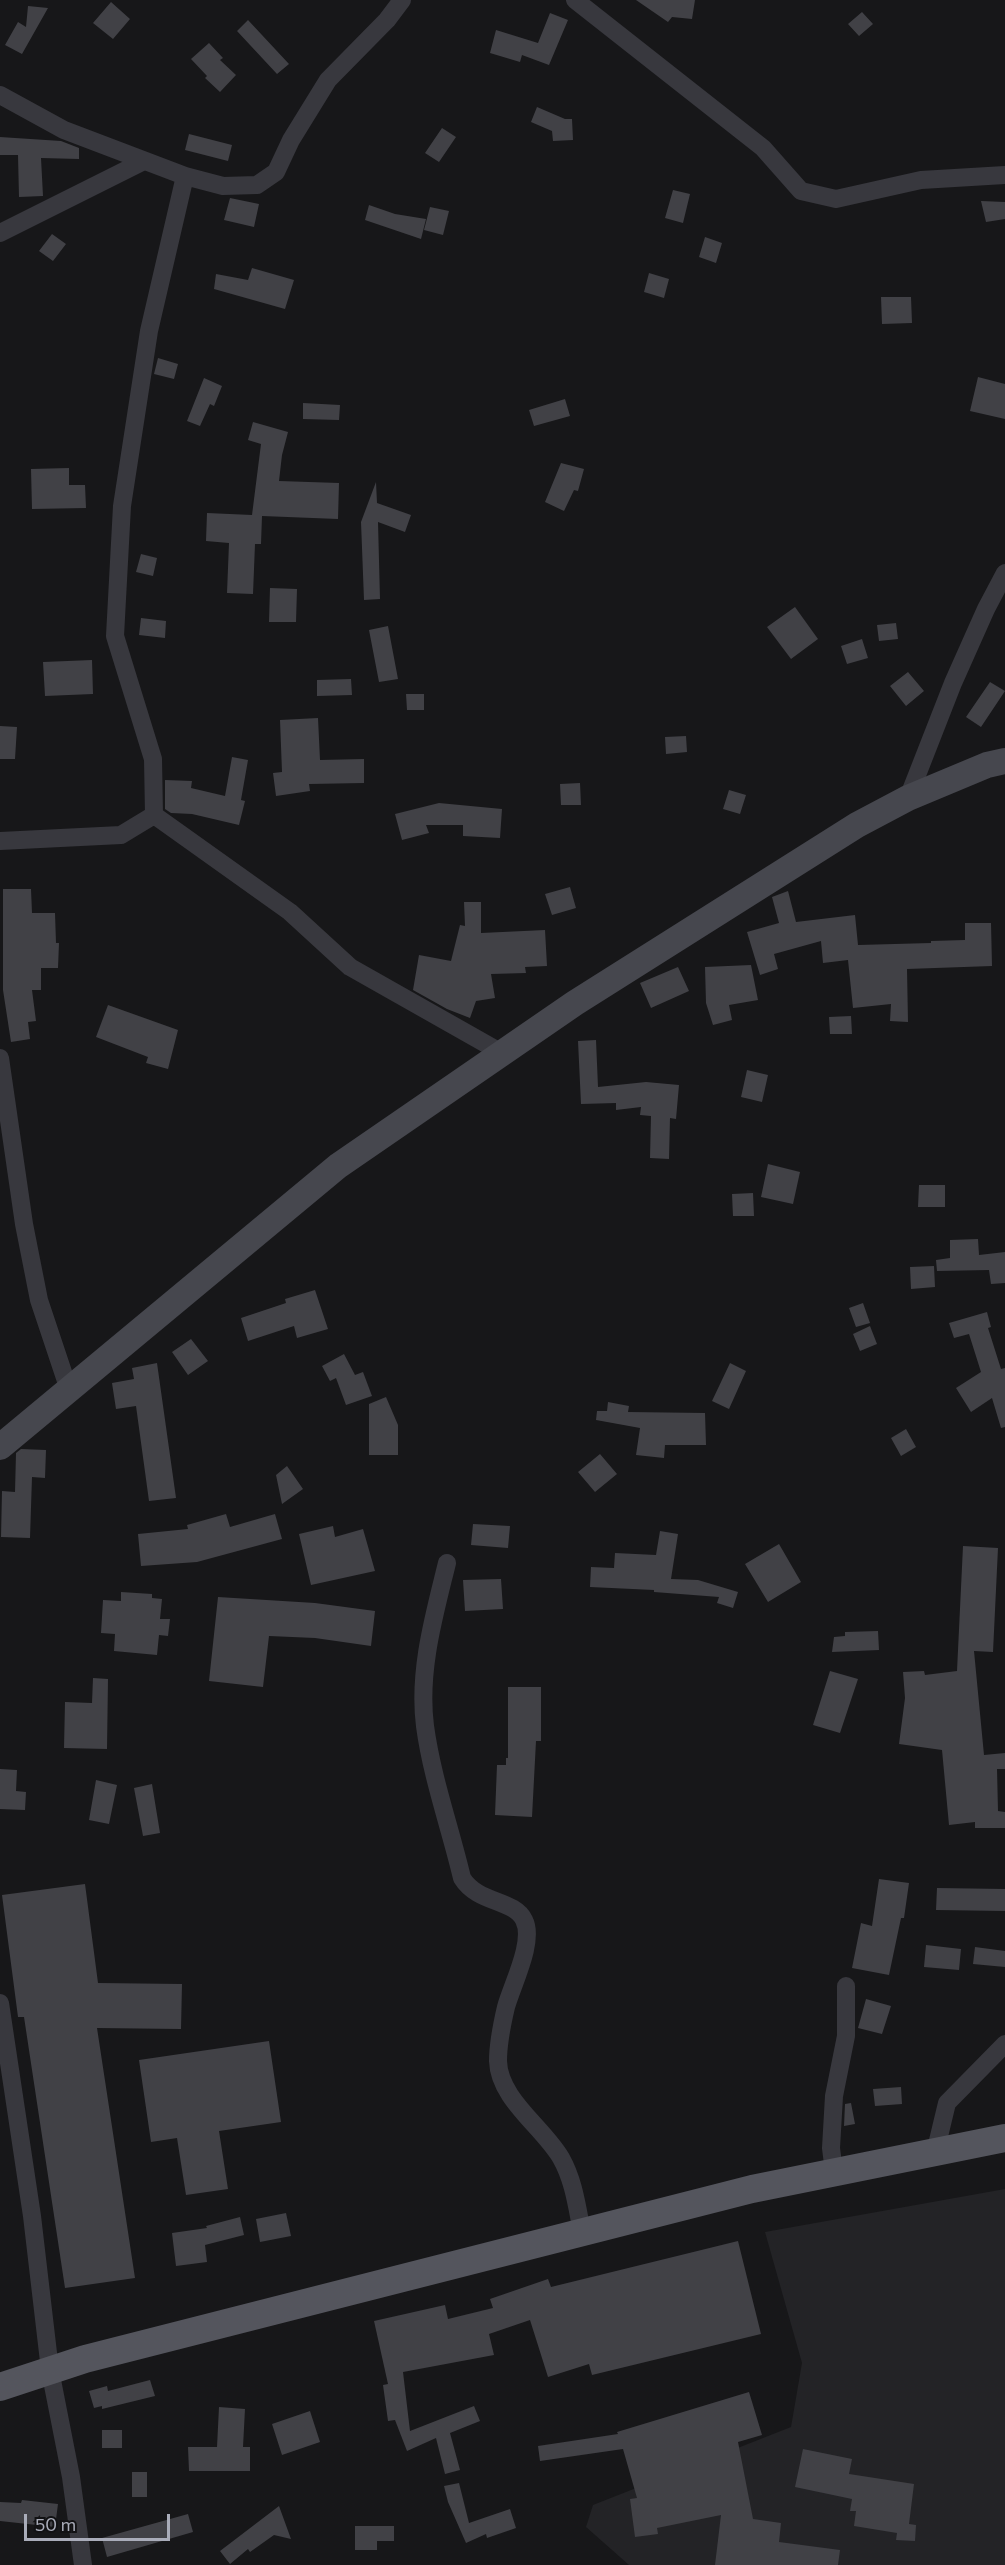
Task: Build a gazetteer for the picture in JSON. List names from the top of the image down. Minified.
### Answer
{"scale_bar":"50 m"}
